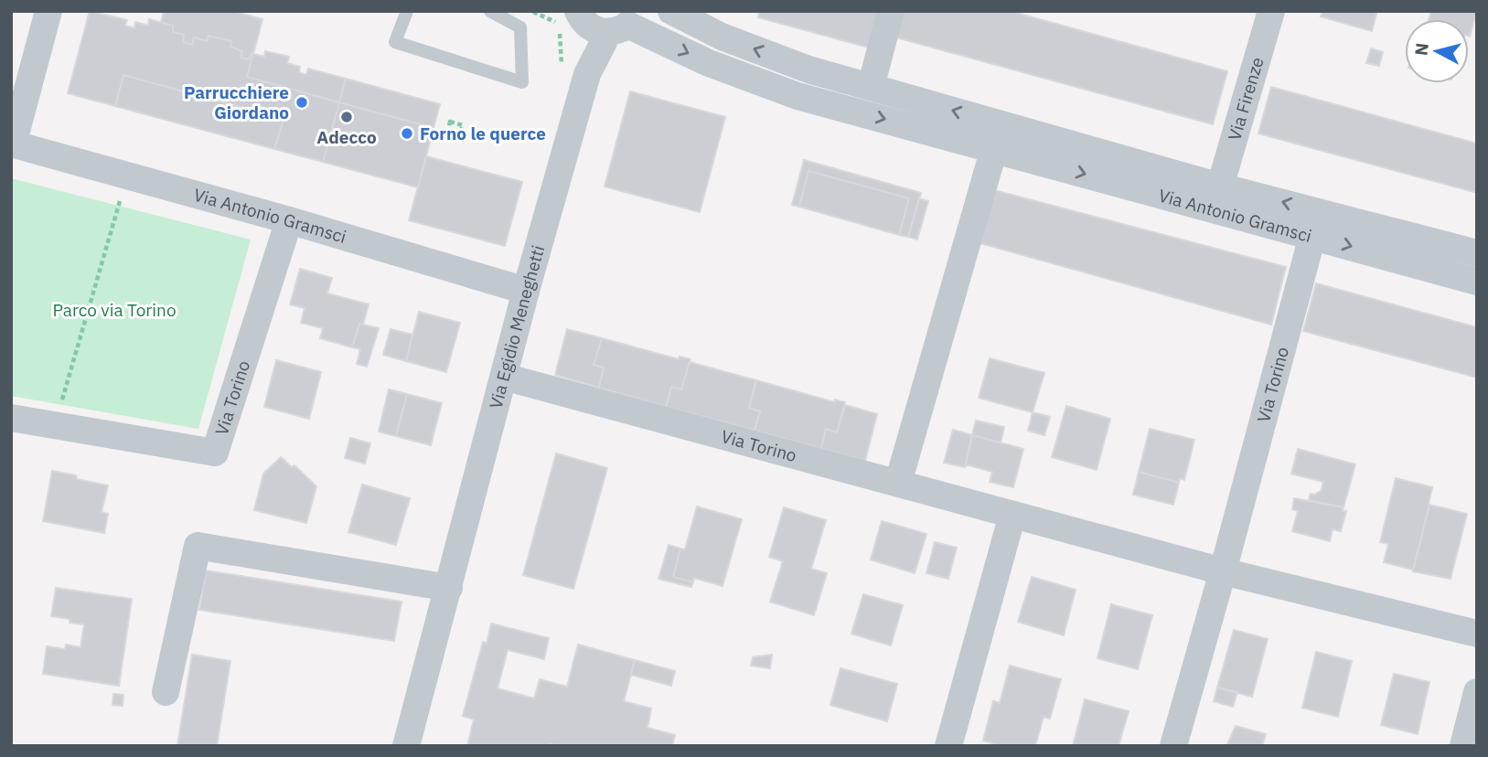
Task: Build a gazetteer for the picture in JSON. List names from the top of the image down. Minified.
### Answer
{"streets":{"street":["Via Firenze","Via Antonio Gramsci","Via Egidio Meneghetti","Via Torino"]},"crossings":[["Via Firenze","Via Antonio Gramsci"],["Via Antonio Gramsci","Via Egidio Meneghetti"],["Via Antonio Gramsci","Via Torino"],["Via Egidio Meneghetti","Via Torino"]],"parks":["Parco via Torino"],"places":["Parrucchiere Giordano","Adecco","Forno le querce"],"north":"left"}
